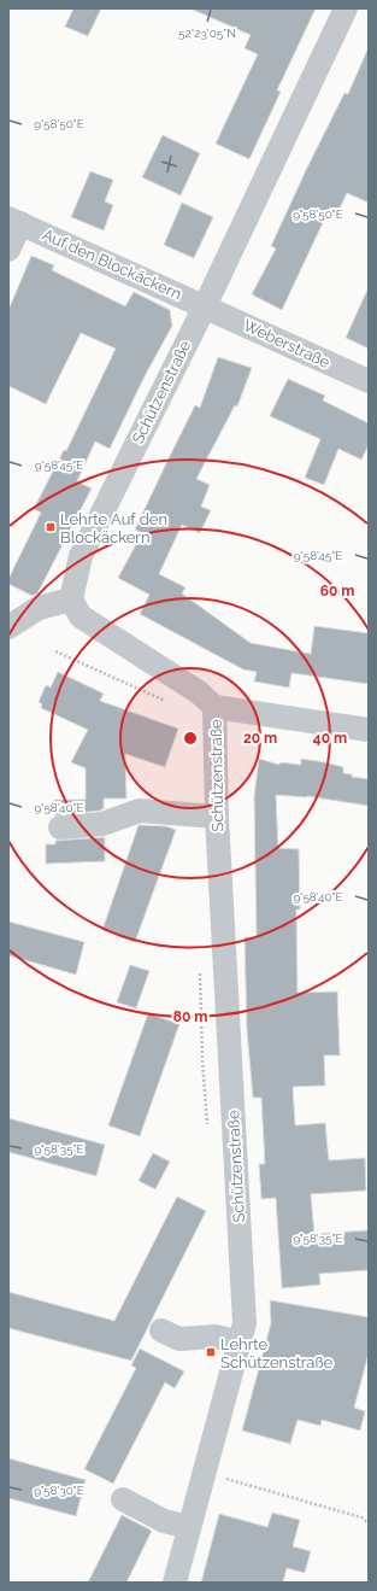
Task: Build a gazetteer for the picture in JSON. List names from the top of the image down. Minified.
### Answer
{"streets":{"street":["Auf den Blockäckern","Weberstraße","Schützenstraße"]},"crossings":[["Auf den Blockäckern","Weberstraße"],["Auf den Blockäckern","Schützenstraße"],["Weberstraße","Schützenstraße"]],"places":{"transit":["Lehrte Auf den Blockäckern","Lehrte Schützenstraße"]},"coordinates":["52°23'05\"N","9°58'50\"E","9°58'45\"E","9°58'40\"E","9°58'35\"E","9°58'30\"E"],"rings":["60 m","20 m","40 m","80 m"]}
